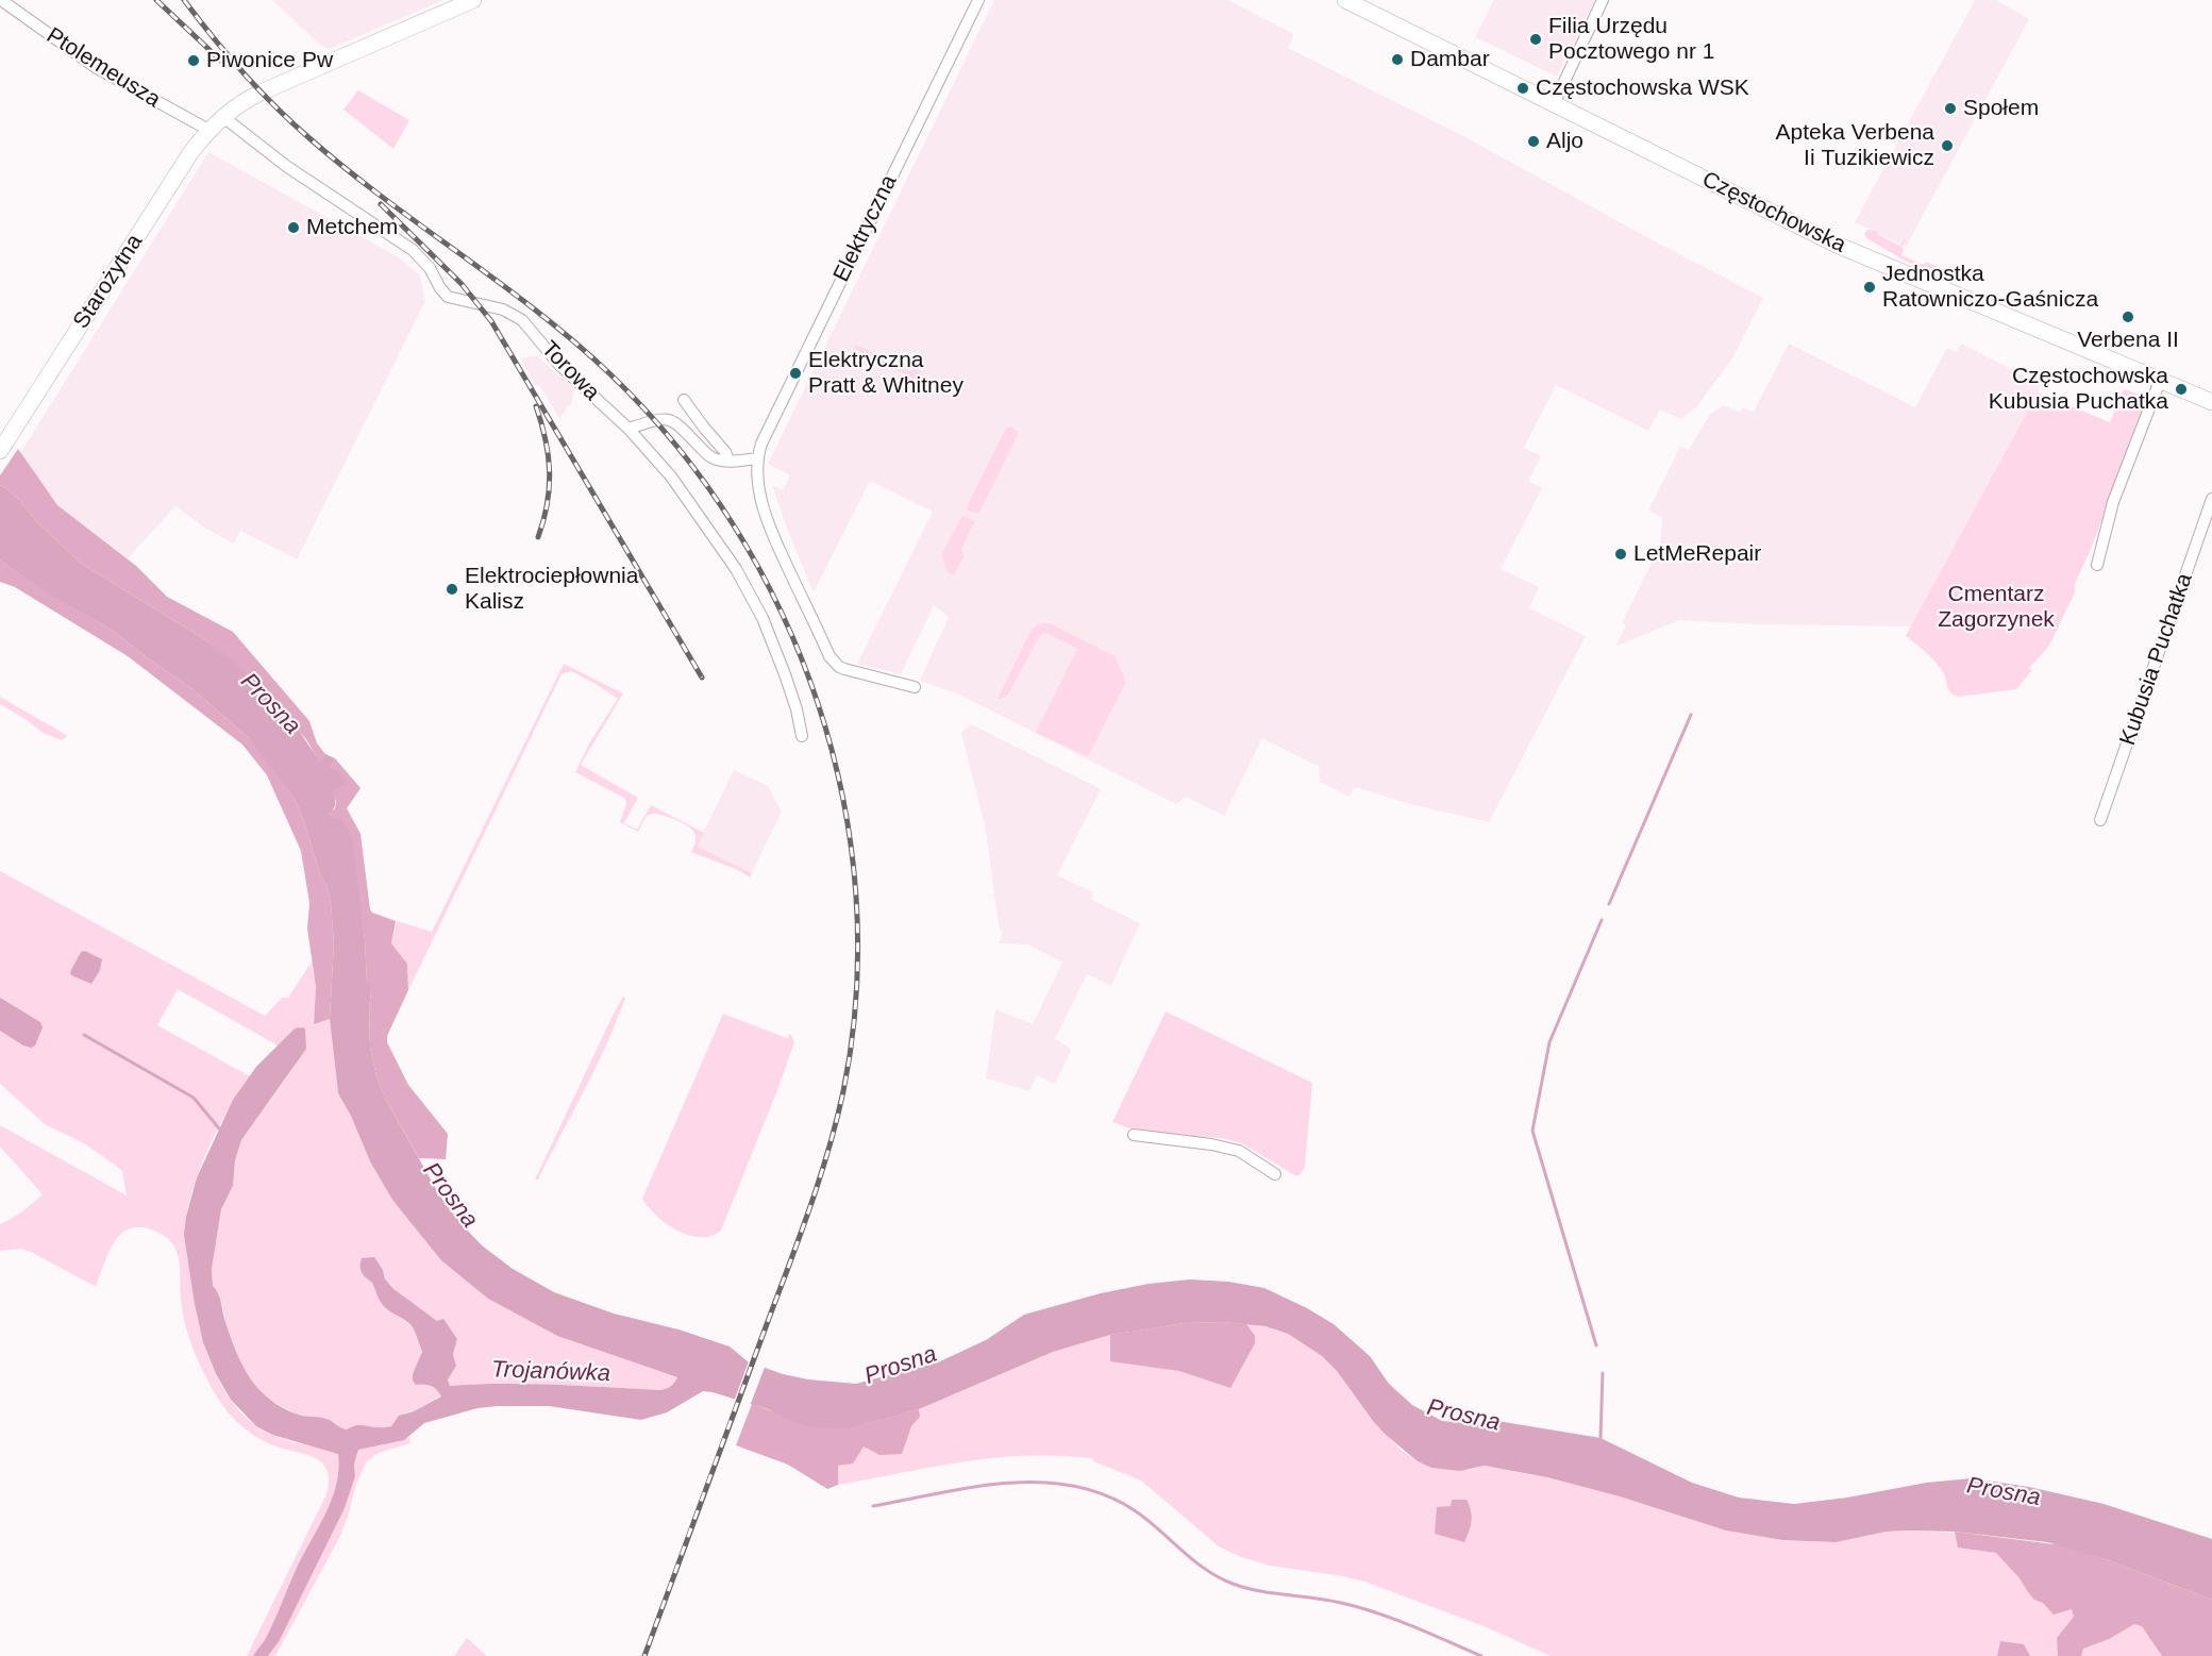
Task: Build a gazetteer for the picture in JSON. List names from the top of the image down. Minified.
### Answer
{"streets":{"main road":["Częstochowska","Starożytna"],"street":["Ptolemeusza","Elektryczna","Torowa","Kubusia Puchatka"]},"crossings":[["Ptolemeusza","Starożytna"],["Starożytna","Torowa"]],"water":["Prosna","Trojanówka"],"parks":["Cmentarz Zagorzynek"],"places":["Filia Urzędu Pocztowego nr 1","Dambar","Piwonice Pw","Częstochowska WSK","Społem","Aljo","Apteka Verbena Ii Tuzikiewicz","Metchem","Jednostka Ratowniczo-Gaśnicza","Verbena II","Elektryczna Pratt & Whitney","Częstochowska Kubusia Puchatka","LetMeRepair","Elektrociepłownia Kalisz"]}
